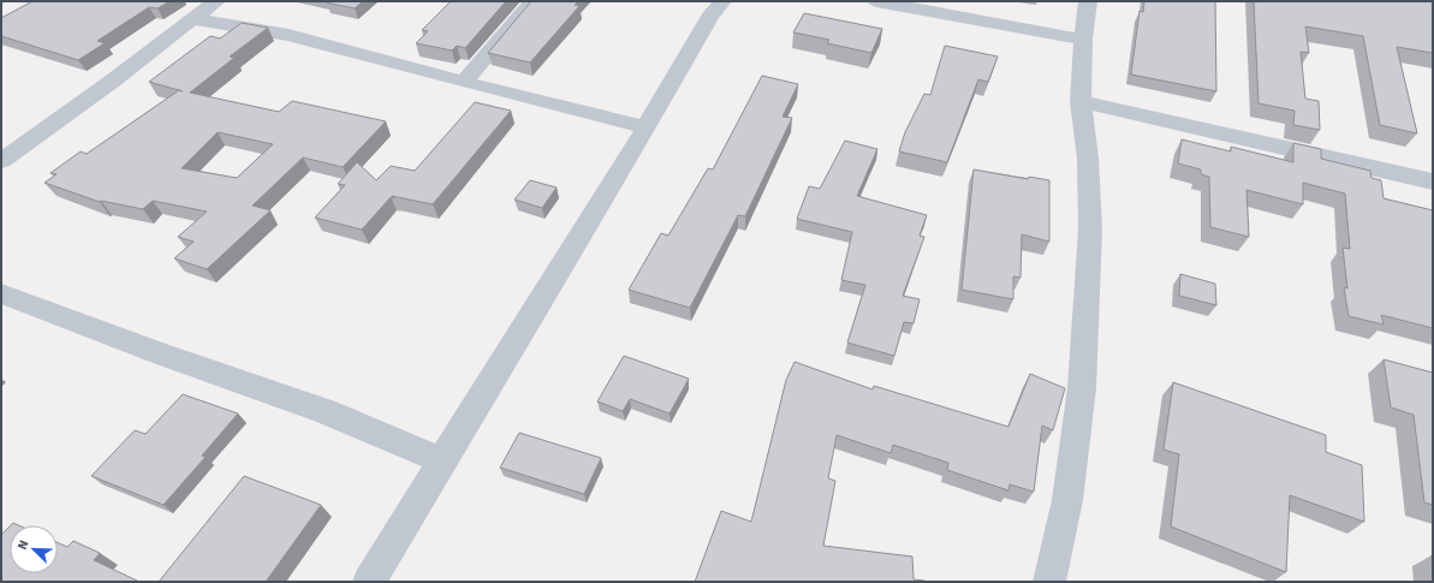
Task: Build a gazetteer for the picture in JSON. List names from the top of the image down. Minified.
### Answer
{"north":"top left"}
